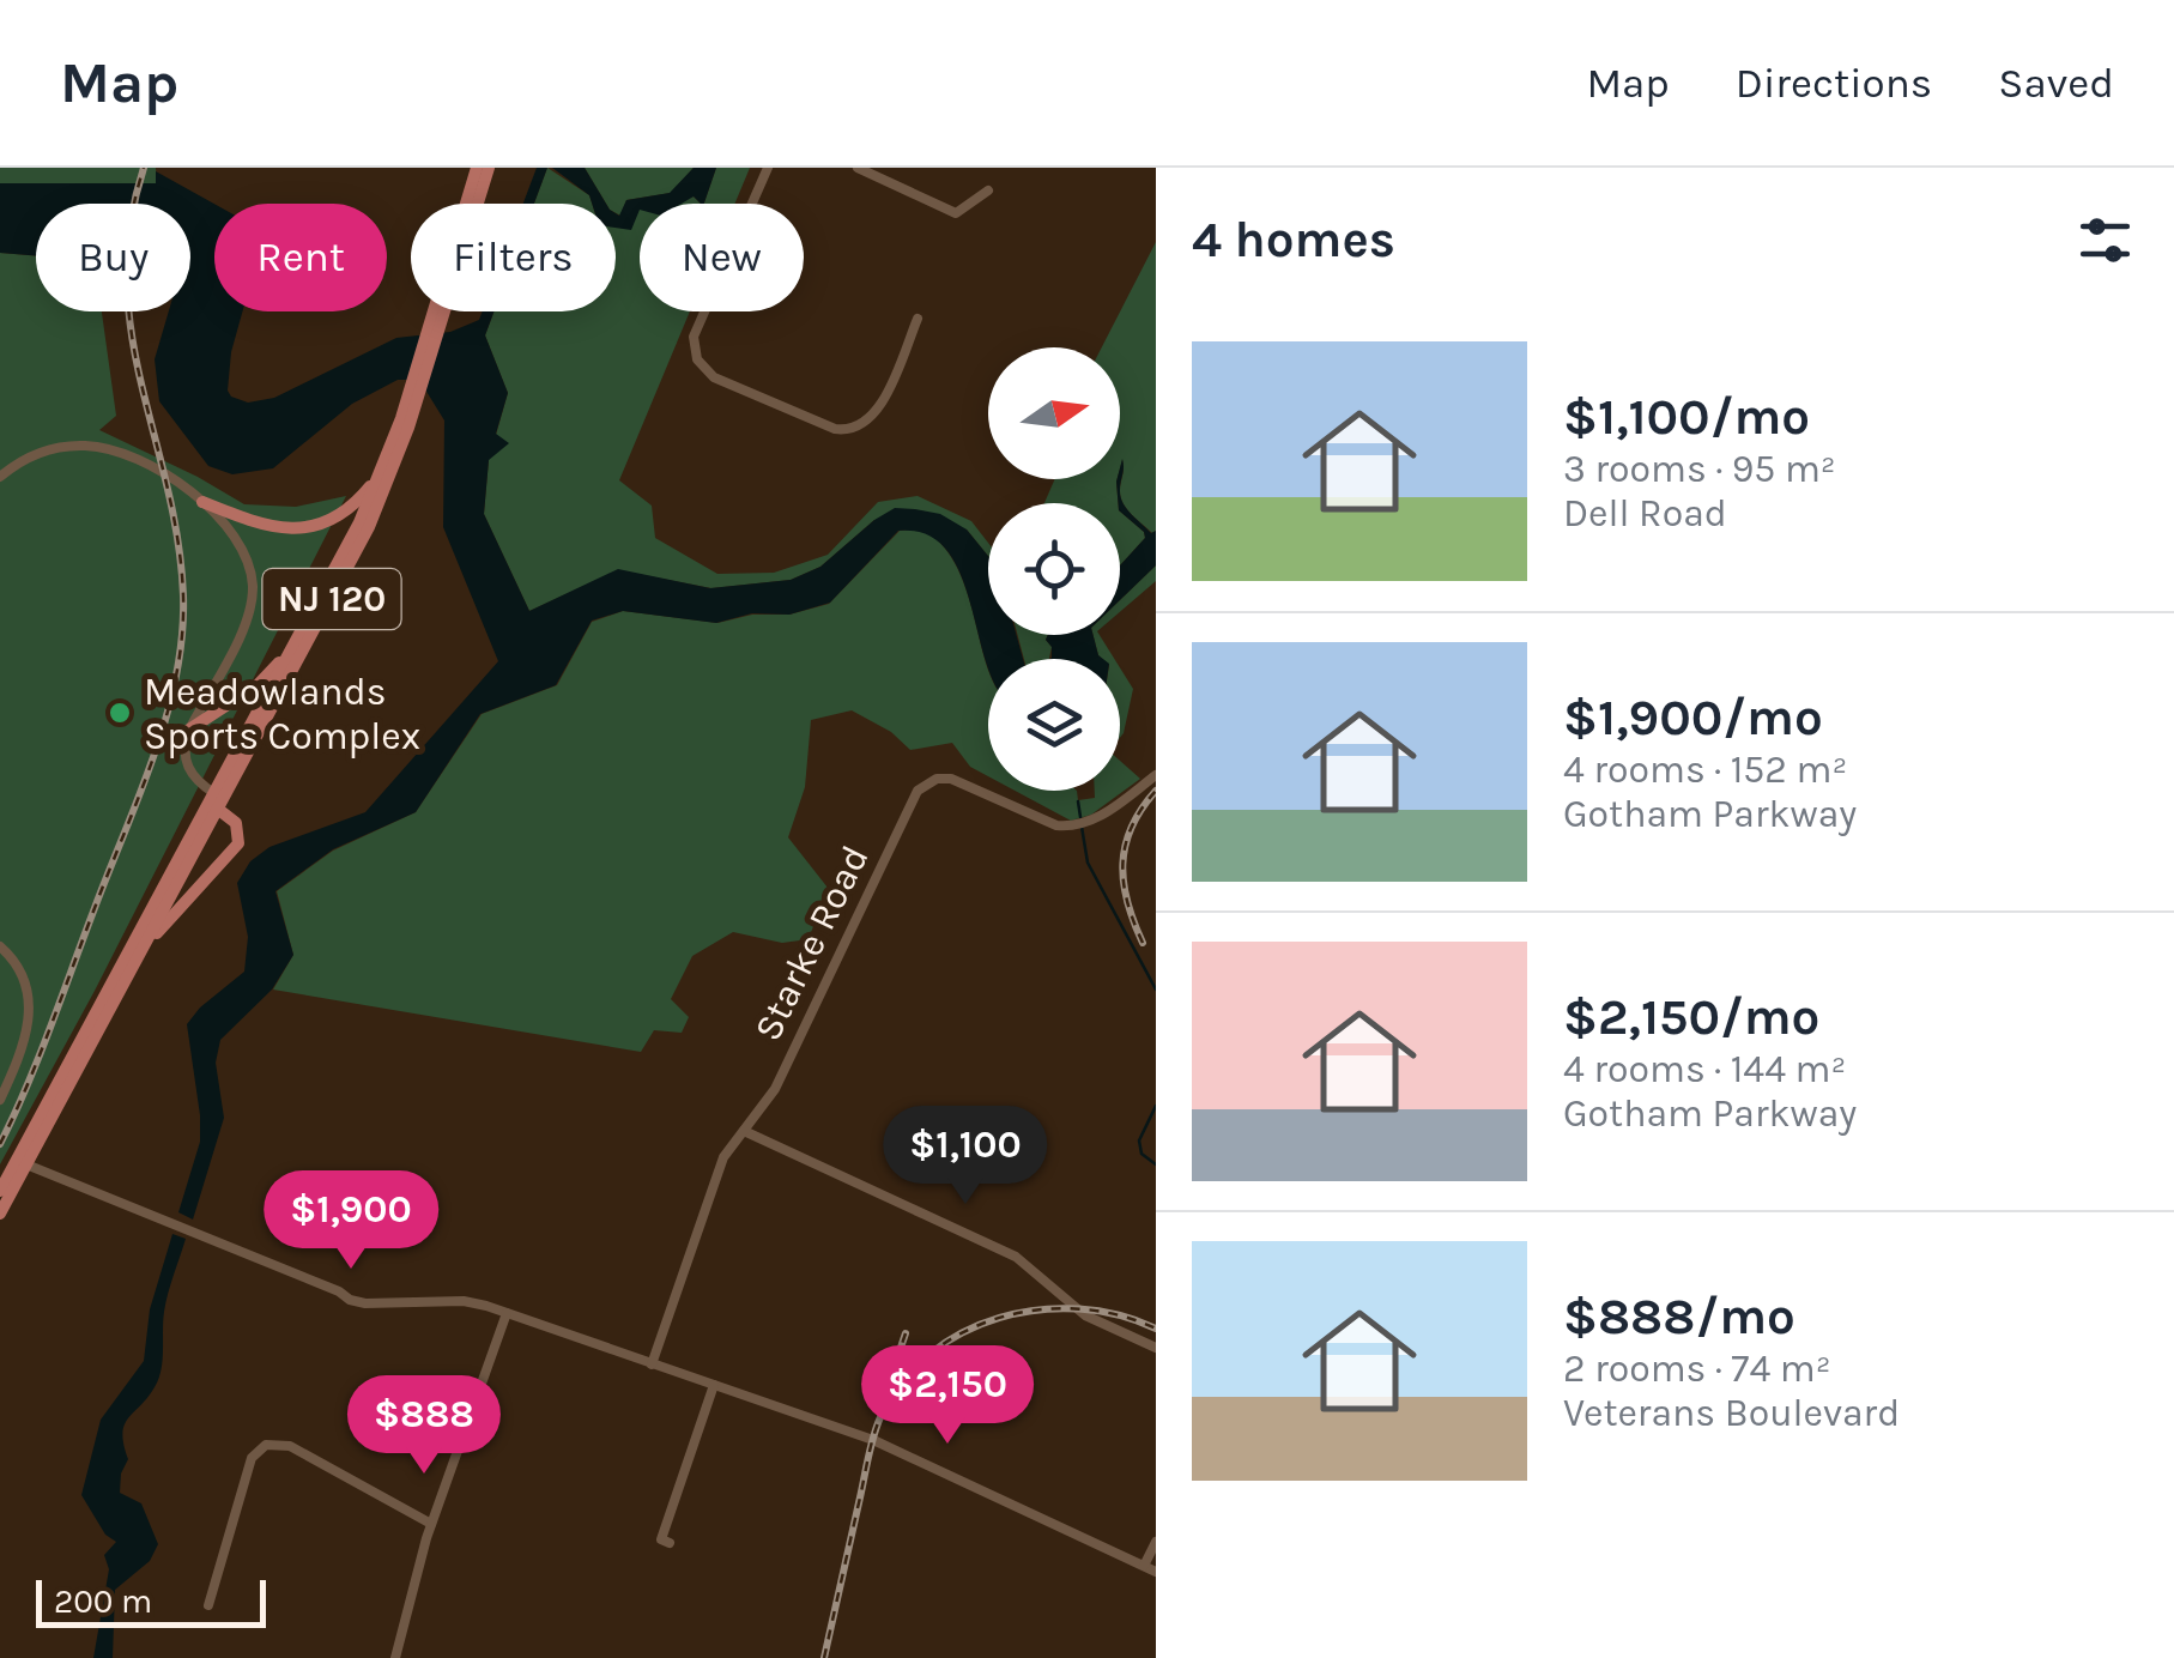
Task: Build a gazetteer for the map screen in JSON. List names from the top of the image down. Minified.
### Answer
{"streets":{"main road":["NJ 120"],"street":["Starke Road"]},"places":["Meadowlands Sports Complex"],"scale_bar":"200 m","north":"right","page":{"header":"Map","nav":["Map","Directions","Saved"],"heading":"4 homes","chip":["Buy","Rent","Filters","New"],"list":[{"name":"$1,100/mo","note":"3 rooms · 95 m² · Dell Road"},{"name":"$1,900/mo","note":"4 rooms · 152 m² · Gotham Parkway"},{"name":"$2,150/mo","note":"4 rooms · 144 m² · Gotham Parkway"},{"name":"$888/mo","note":"2 rooms · 74 m² · Veterans Boulevard"}],"price":["$1,100","$1,900","$2,150","$888"],"scale":"200 m"}}
